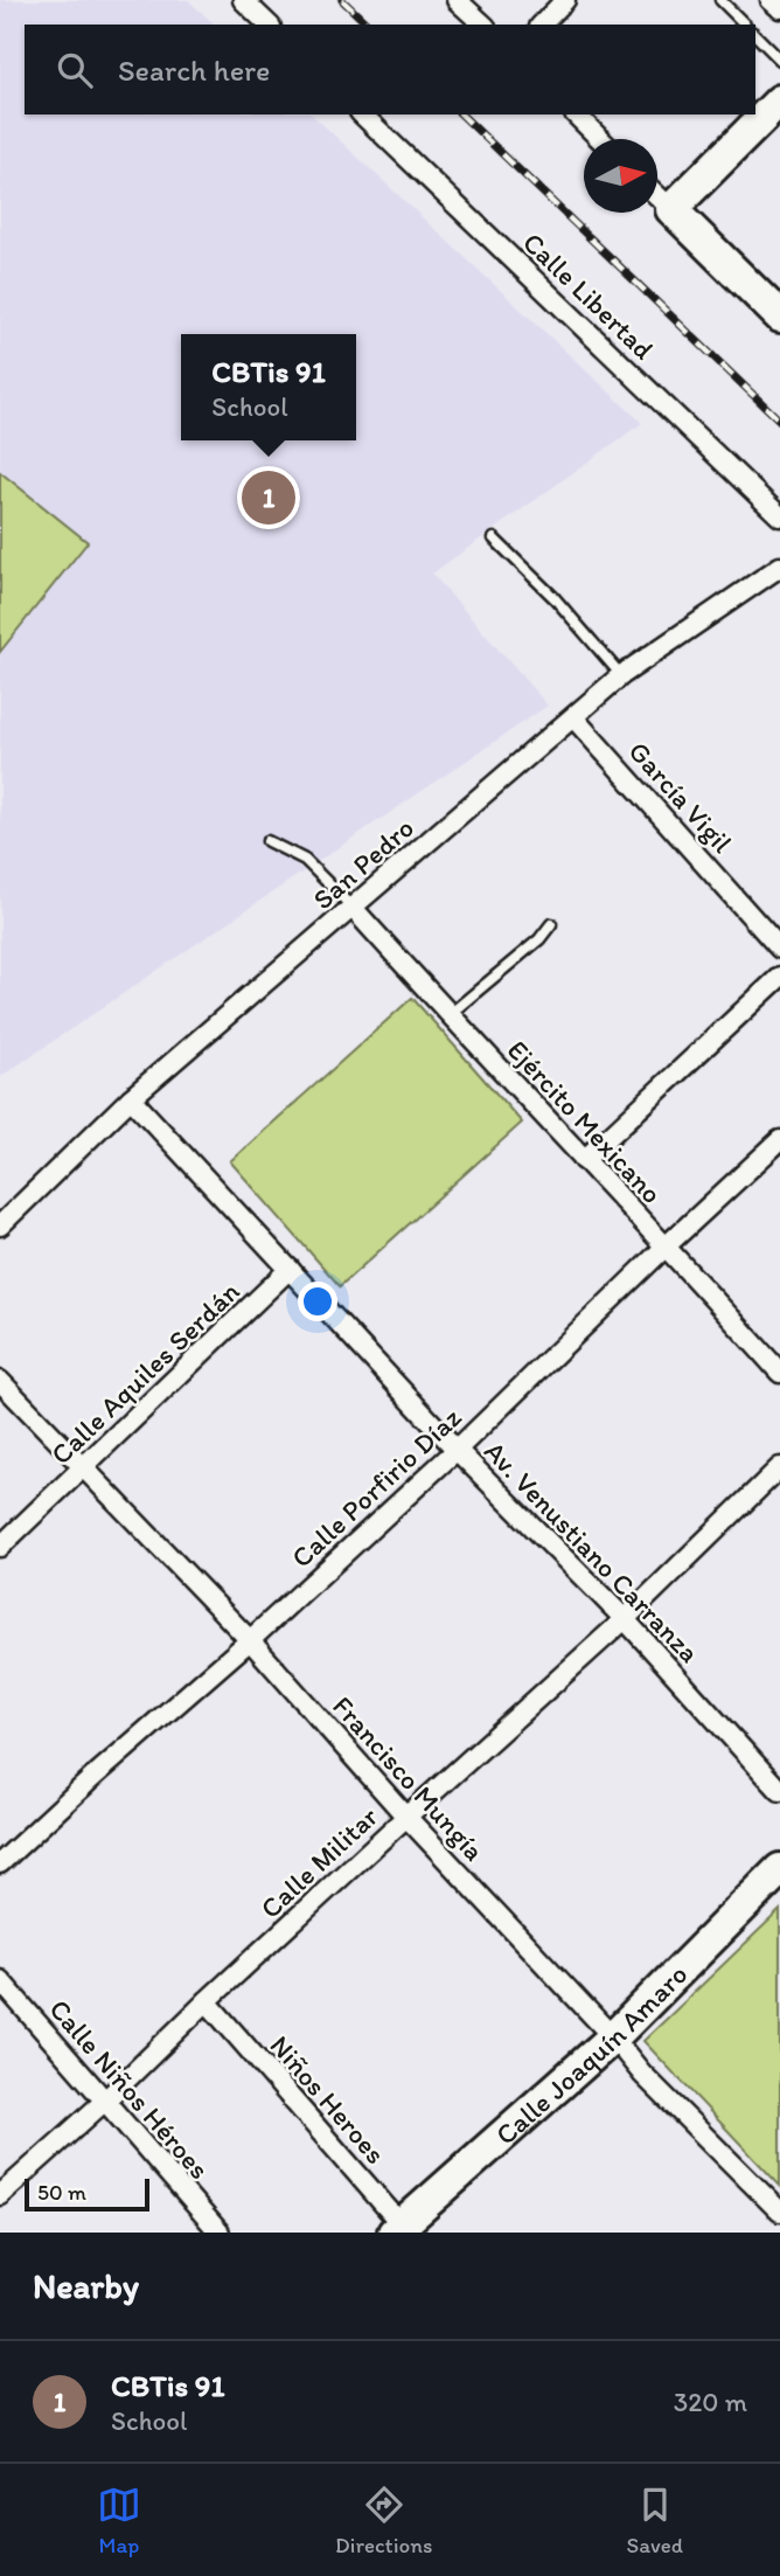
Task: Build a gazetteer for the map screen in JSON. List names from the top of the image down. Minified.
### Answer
{"streets":{"main road":["Calle Joaquín Amaro"],"street":["Calle Libertad","García Vigil","San Pedro","Ejército Mexicano","Calle Aquiles Serdán","Calle Porfirio Díaz","Av. Venustiano Carranza","Francisco Mungía","Calle Militar","Calle Niños Héroes","Niños Heroes"]},"crossings":[["García Vigil","San Pedro"],["San Pedro","Ejército Mexicano"],["San Pedro","Av. Venustiano Carranza"],["Ejército Mexicano","Calle Porfirio Díaz"],["Calle Aquiles Serdán","Av. Venustiano Carranza"],["Calle Aquiles Serdán","Francisco Mungía"],["Calle Porfirio Díaz","Av. Venustiano Carranza"],["Calle Porfirio Díaz","Francisco Mungía"],["Av. Venustiano Carranza","Calle Militar"],["Francisco Mungía","Calle Militar"],["Francisco Mungía","Calle Joaquín Amaro"],["Calle Militar","Calle Niños Héroes"],["Calle Militar","Niños Heroes"],["Calle Joaquín Amaro","Niños Heroes"]],"scale_bar":"50 m","north":"right","page":{"search":"Search here","popup":["CBTis 91","School"],"pins":"1","scale":"50 m","heading":"Nearby","list":[{"mark":"1","name":"CBTis 91","note":"School","value":"320 m"}],"nav":["Map","Directions","Saved"]}}
